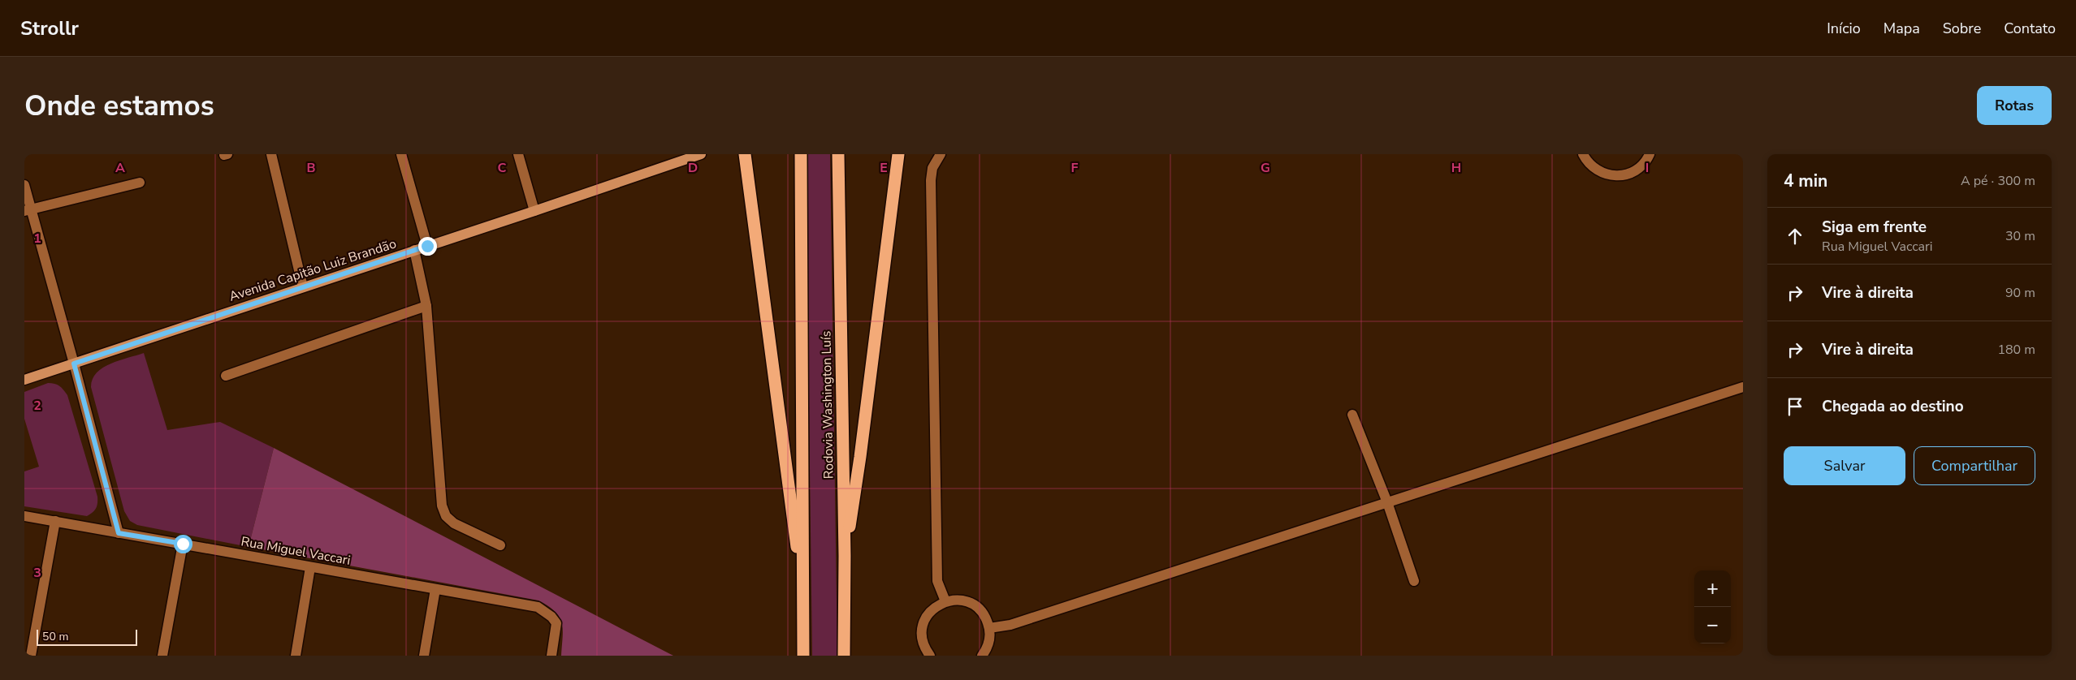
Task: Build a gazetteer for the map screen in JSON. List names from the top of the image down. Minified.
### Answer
{"streets":{"highway":["Rodovia Washington Luís"],"main road":["Avenida Capitão Luiz Brandão"],"street":["Rua Miguel Vaccari"]},"scale_bar":"50 m","page":{"header":"Strollr","nav":["Início","Mapa","Sobre","Contato"],"buttons":["Rotas",["Salvar","Compartilhar"]],"title":"Onde estamos","heading":["4 min","A pé · 300 m"],"list":[["Siga em frente","Rua Miguel Vaccari","30 m"],["Vire à direita","90 m"],["Vire à direita","180 m"],"Chegada ao destino"],"map_buttons":["+","−"],"scale":"50 m"},"grid":{"columns":["A","B","C","D","E","F","G","H","I"],"rows":["1","2","3"]}}
